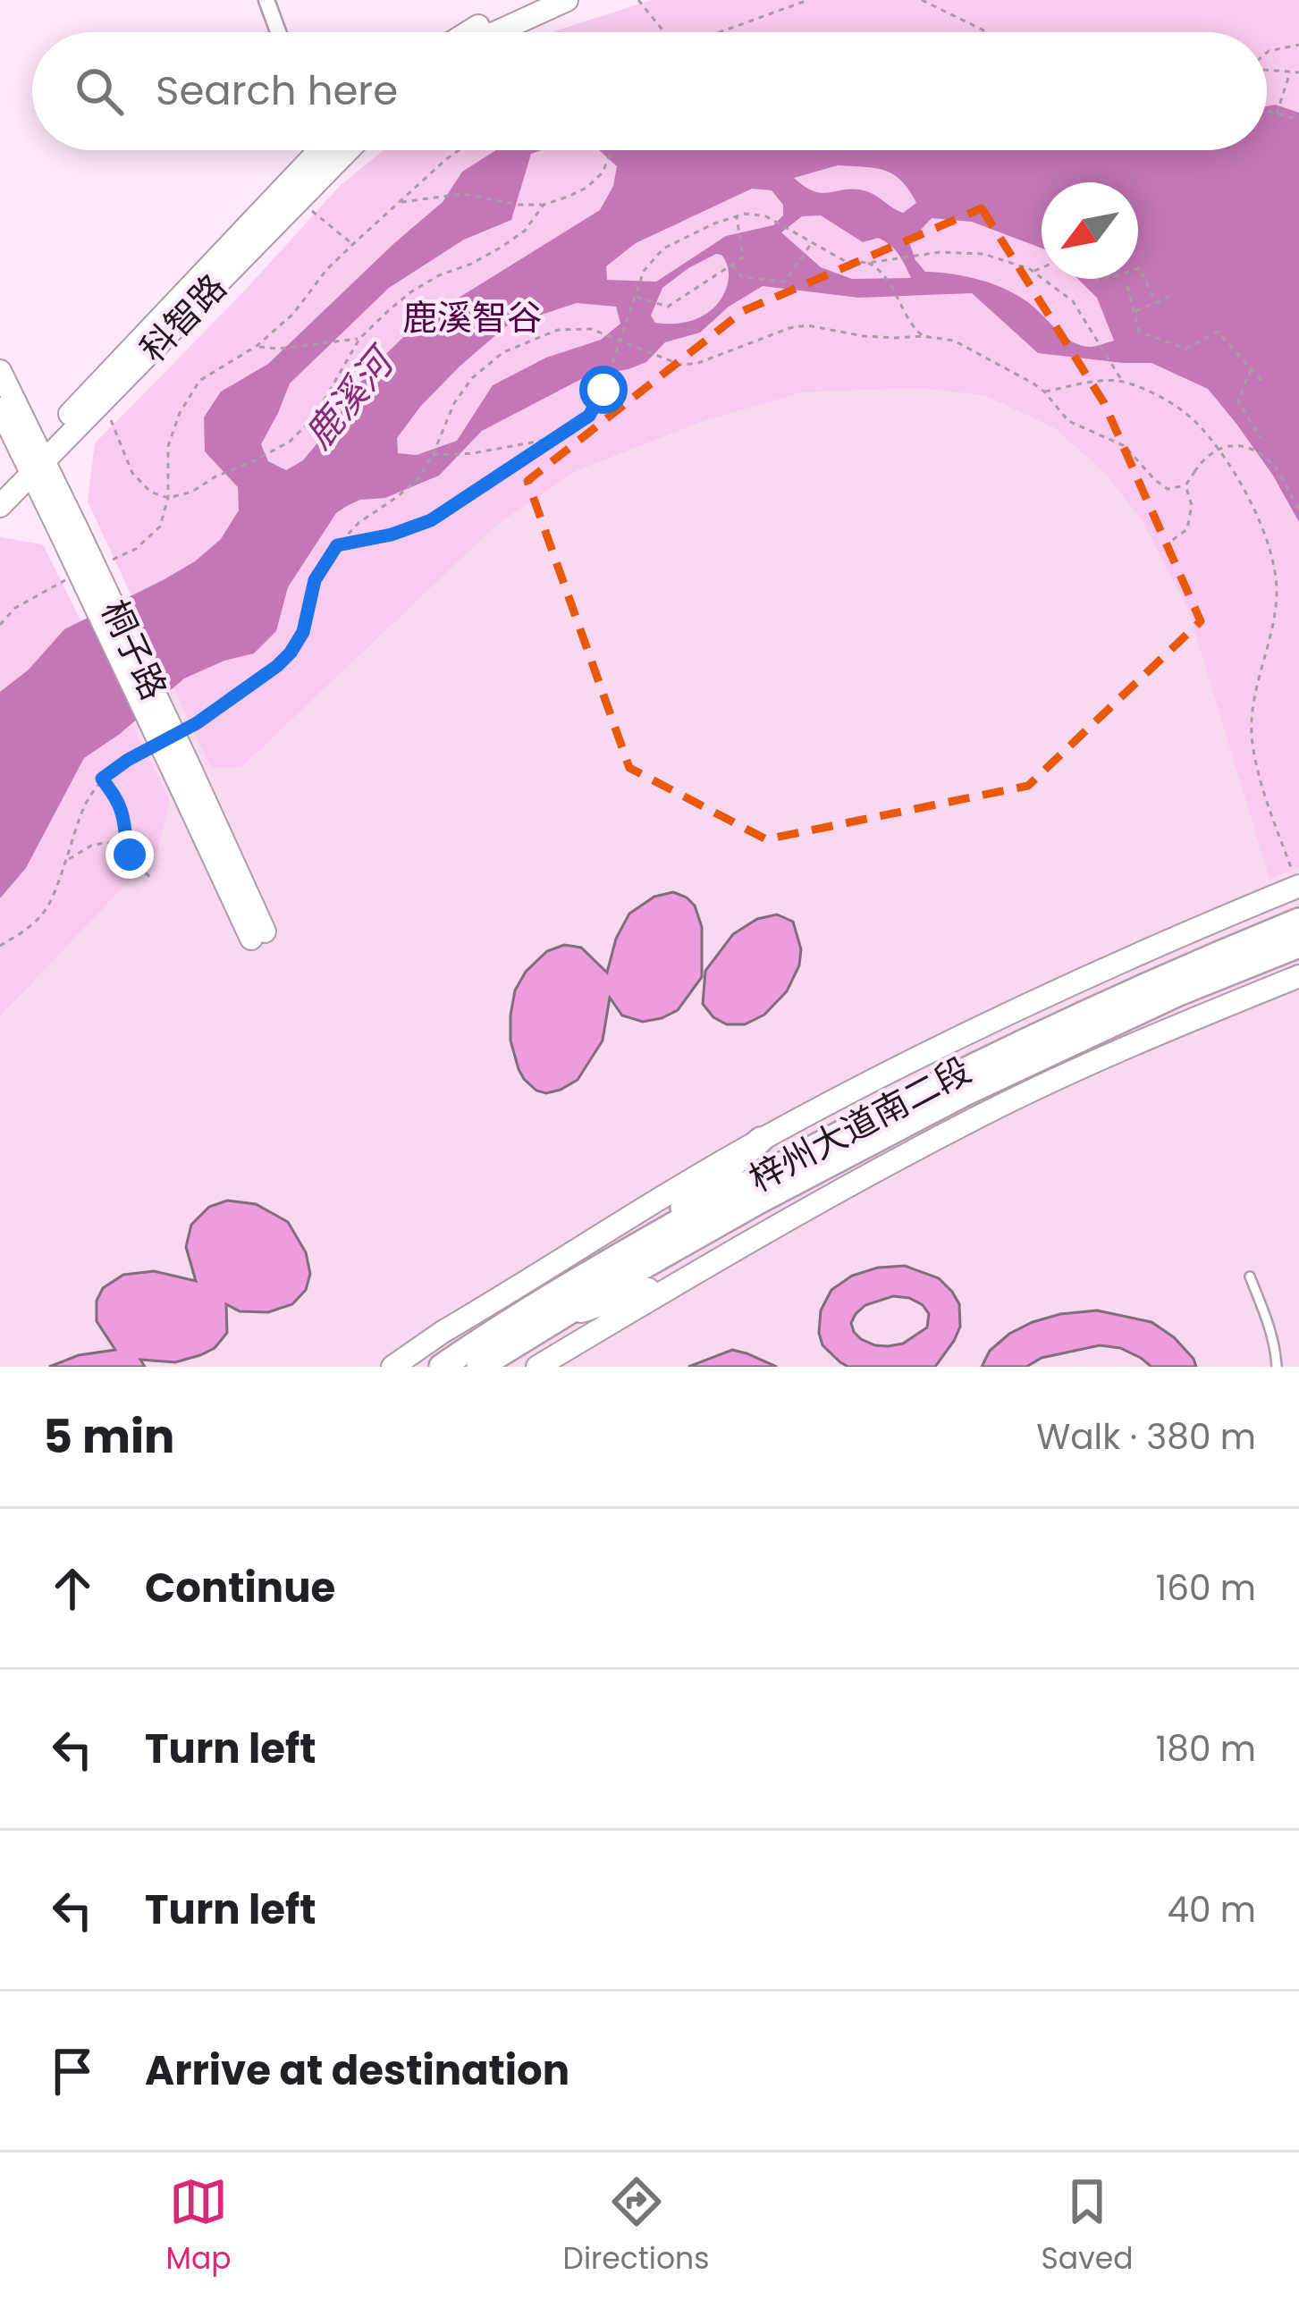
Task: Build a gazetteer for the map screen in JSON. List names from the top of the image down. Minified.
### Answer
{"streets":{"main road":["科智路","桐子路","梓州大道南二段"]},"crossings":[["科智路","桐子路"]],"water":["鹿溪河"],"parks":["鹿溪智谷"],"north":"bottom left","page":{"search":"Search here","heading":["5 min","Walk · 380 m"],"list":[["Continue","160 m"],["Turn left","180 m"],["Turn left","40 m"],"Arrive at destination"],"nav":["Map","Directions","Saved"]}}
